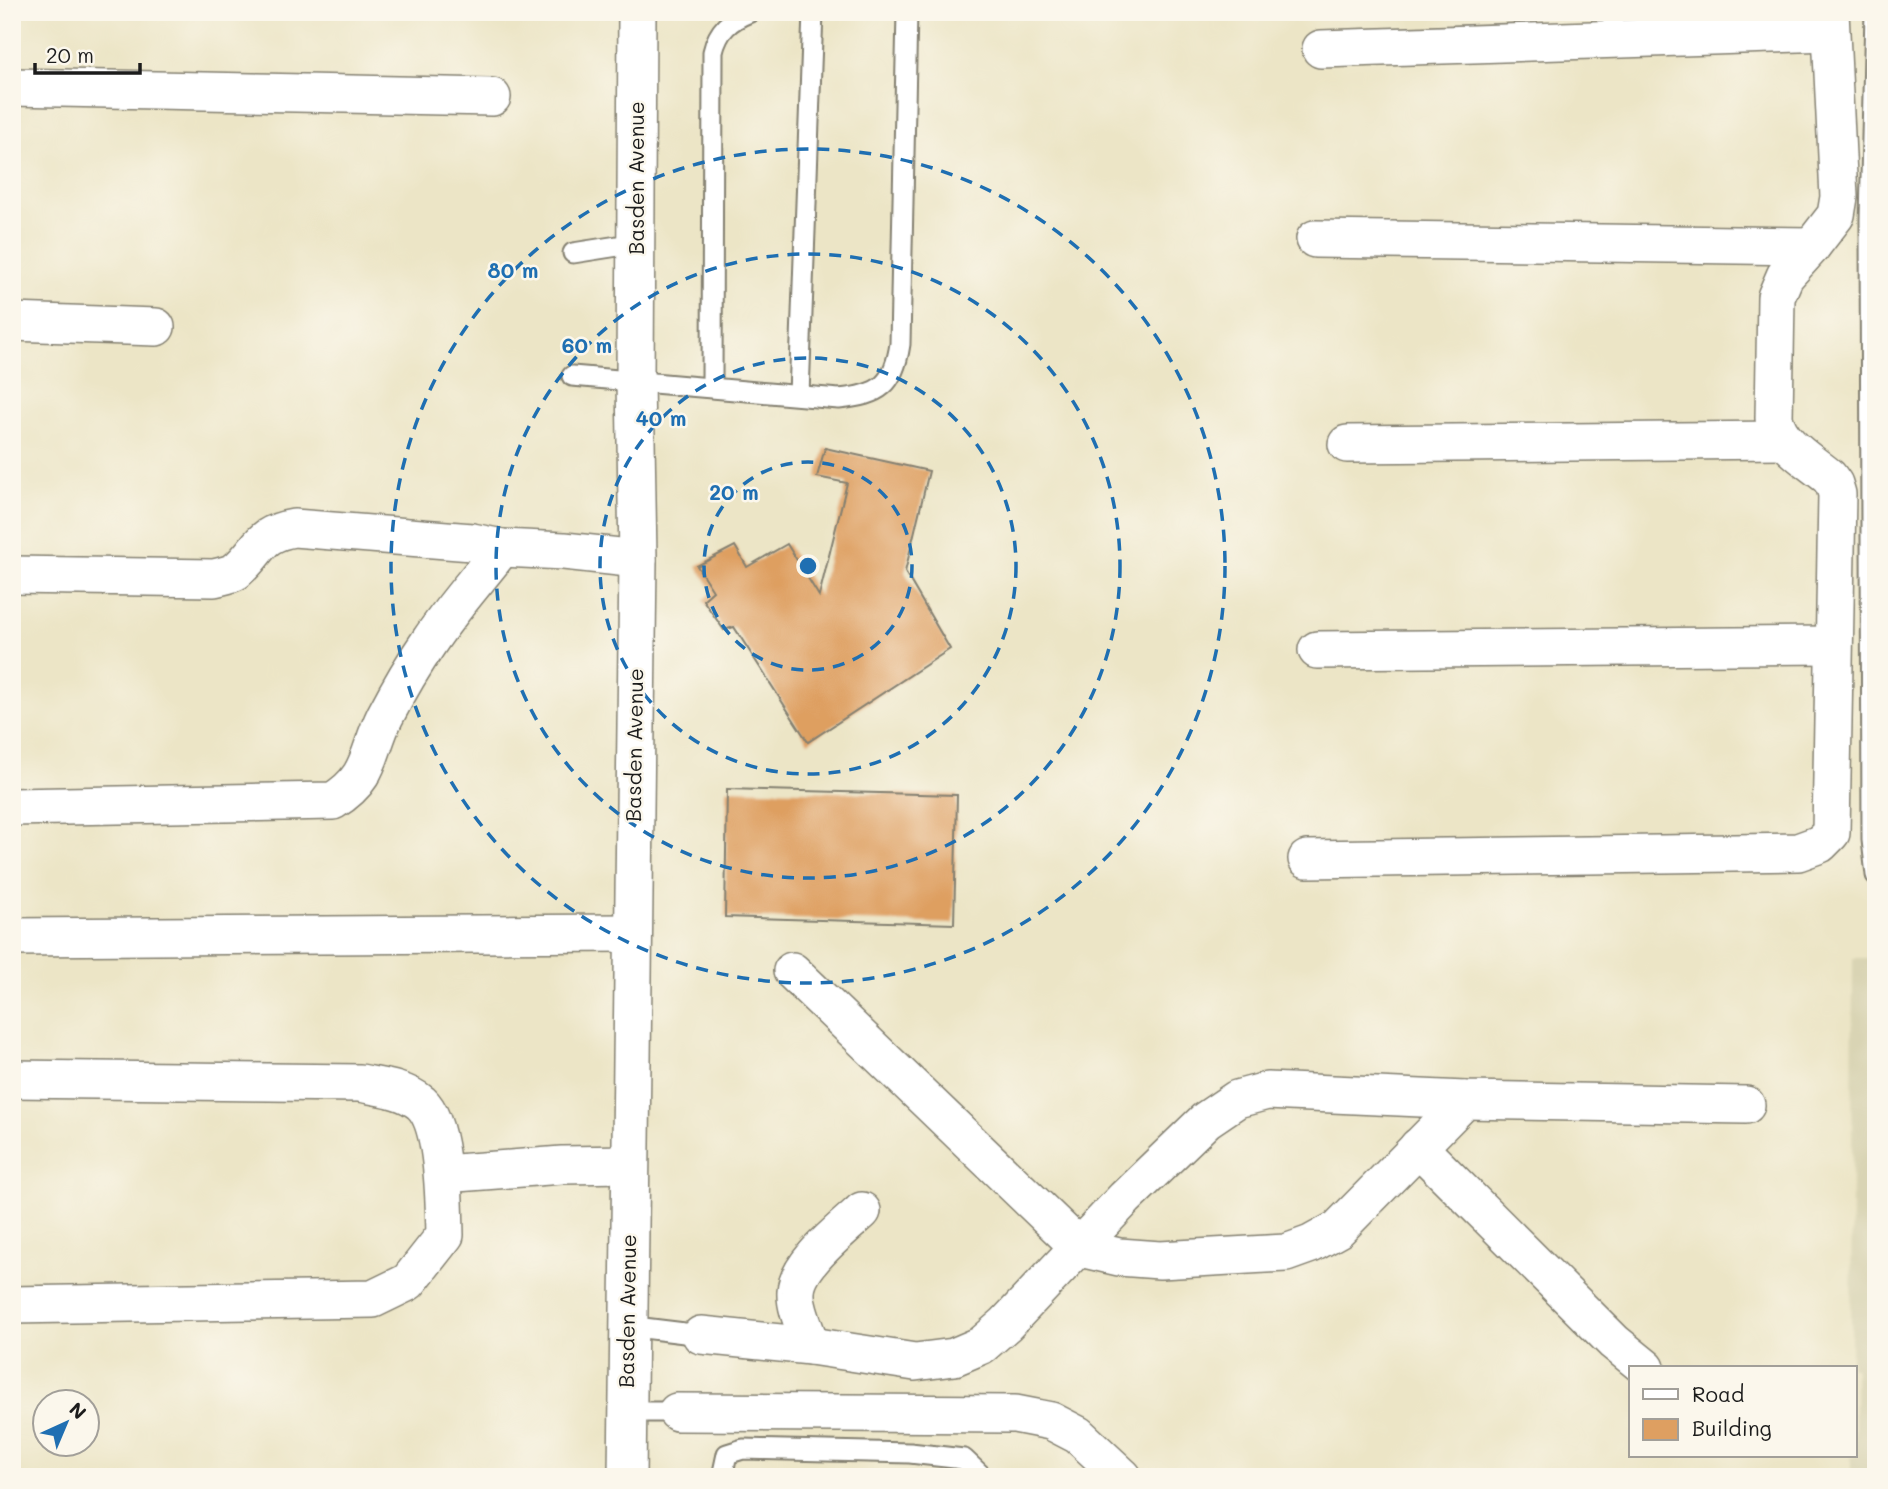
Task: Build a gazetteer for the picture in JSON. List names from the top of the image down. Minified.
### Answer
{"streets":{"street":["Basden Avenue"]},"legend":["Road","Building"],"scale_bar":"20 m","north":"top right","rings":["80 m","60 m","40 m","20 m"]}
